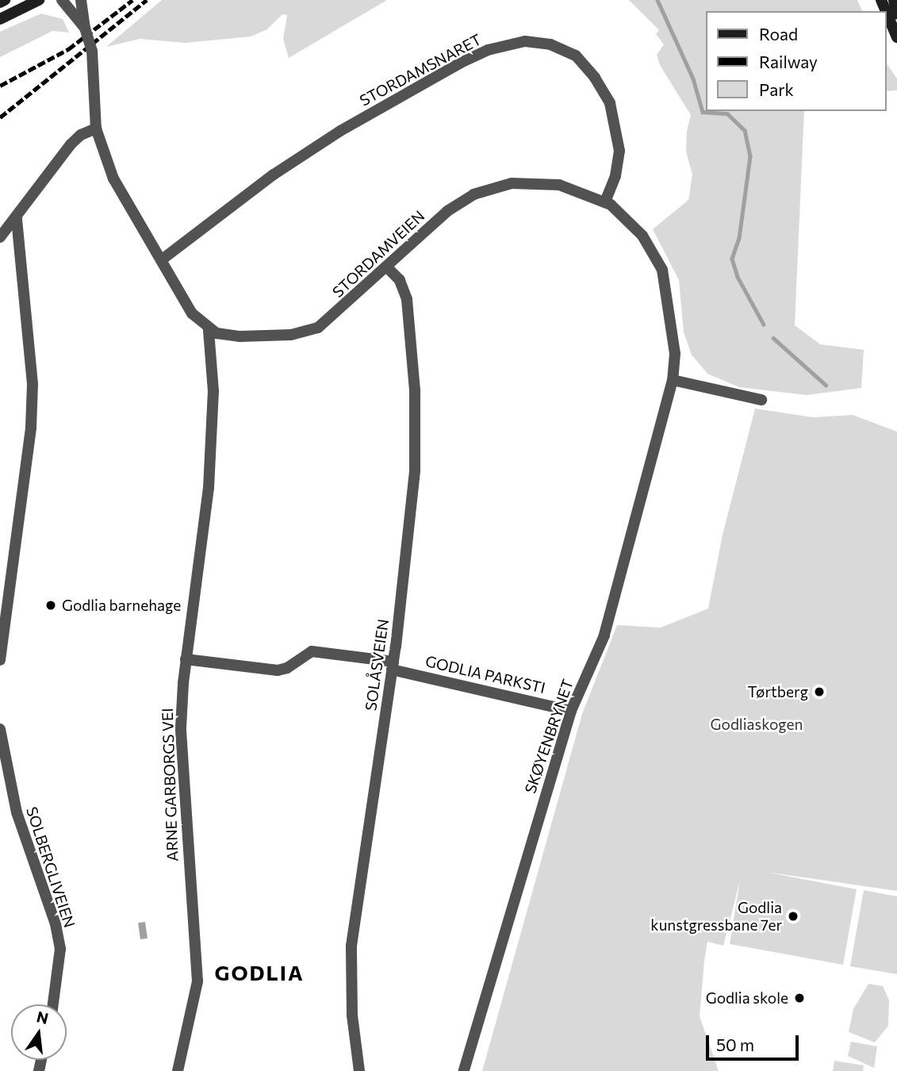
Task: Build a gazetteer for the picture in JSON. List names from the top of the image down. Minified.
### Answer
{"streets":{"street":["STORDAMSNARET","STORDAMVEIEN","SOLÅSVEIEN","GODLIA PARKSTI","SKØYENBRYNET","ARNE GARBORGS VEI","SOLBERGLIVEIEN"]},"crossings":[["STORDAMSNARET","STORDAMVEIEN"],["STORDAMVEIEN","SOLÅSVEIEN"],["STORDAMVEIEN","SKØYENBRYNET"],["STORDAMVEIEN","ARNE GARBORGS VEI"],["SOLÅSVEIEN","GODLIA PARKSTI"],["GODLIA PARKSTI","SKØYENBRYNET"],["GODLIA PARKSTI","ARNE GARBORGS VEI"]],"districts":["GODLIA"],"parks":["Godliaskogen"],"places":["Godlia barnehage","Tørtberg","Godlia kunstgressbane 7er","Godlia skole"],"legend":["Road","Railway","Park"],"scale_bar":"50 m","north":"top"}
